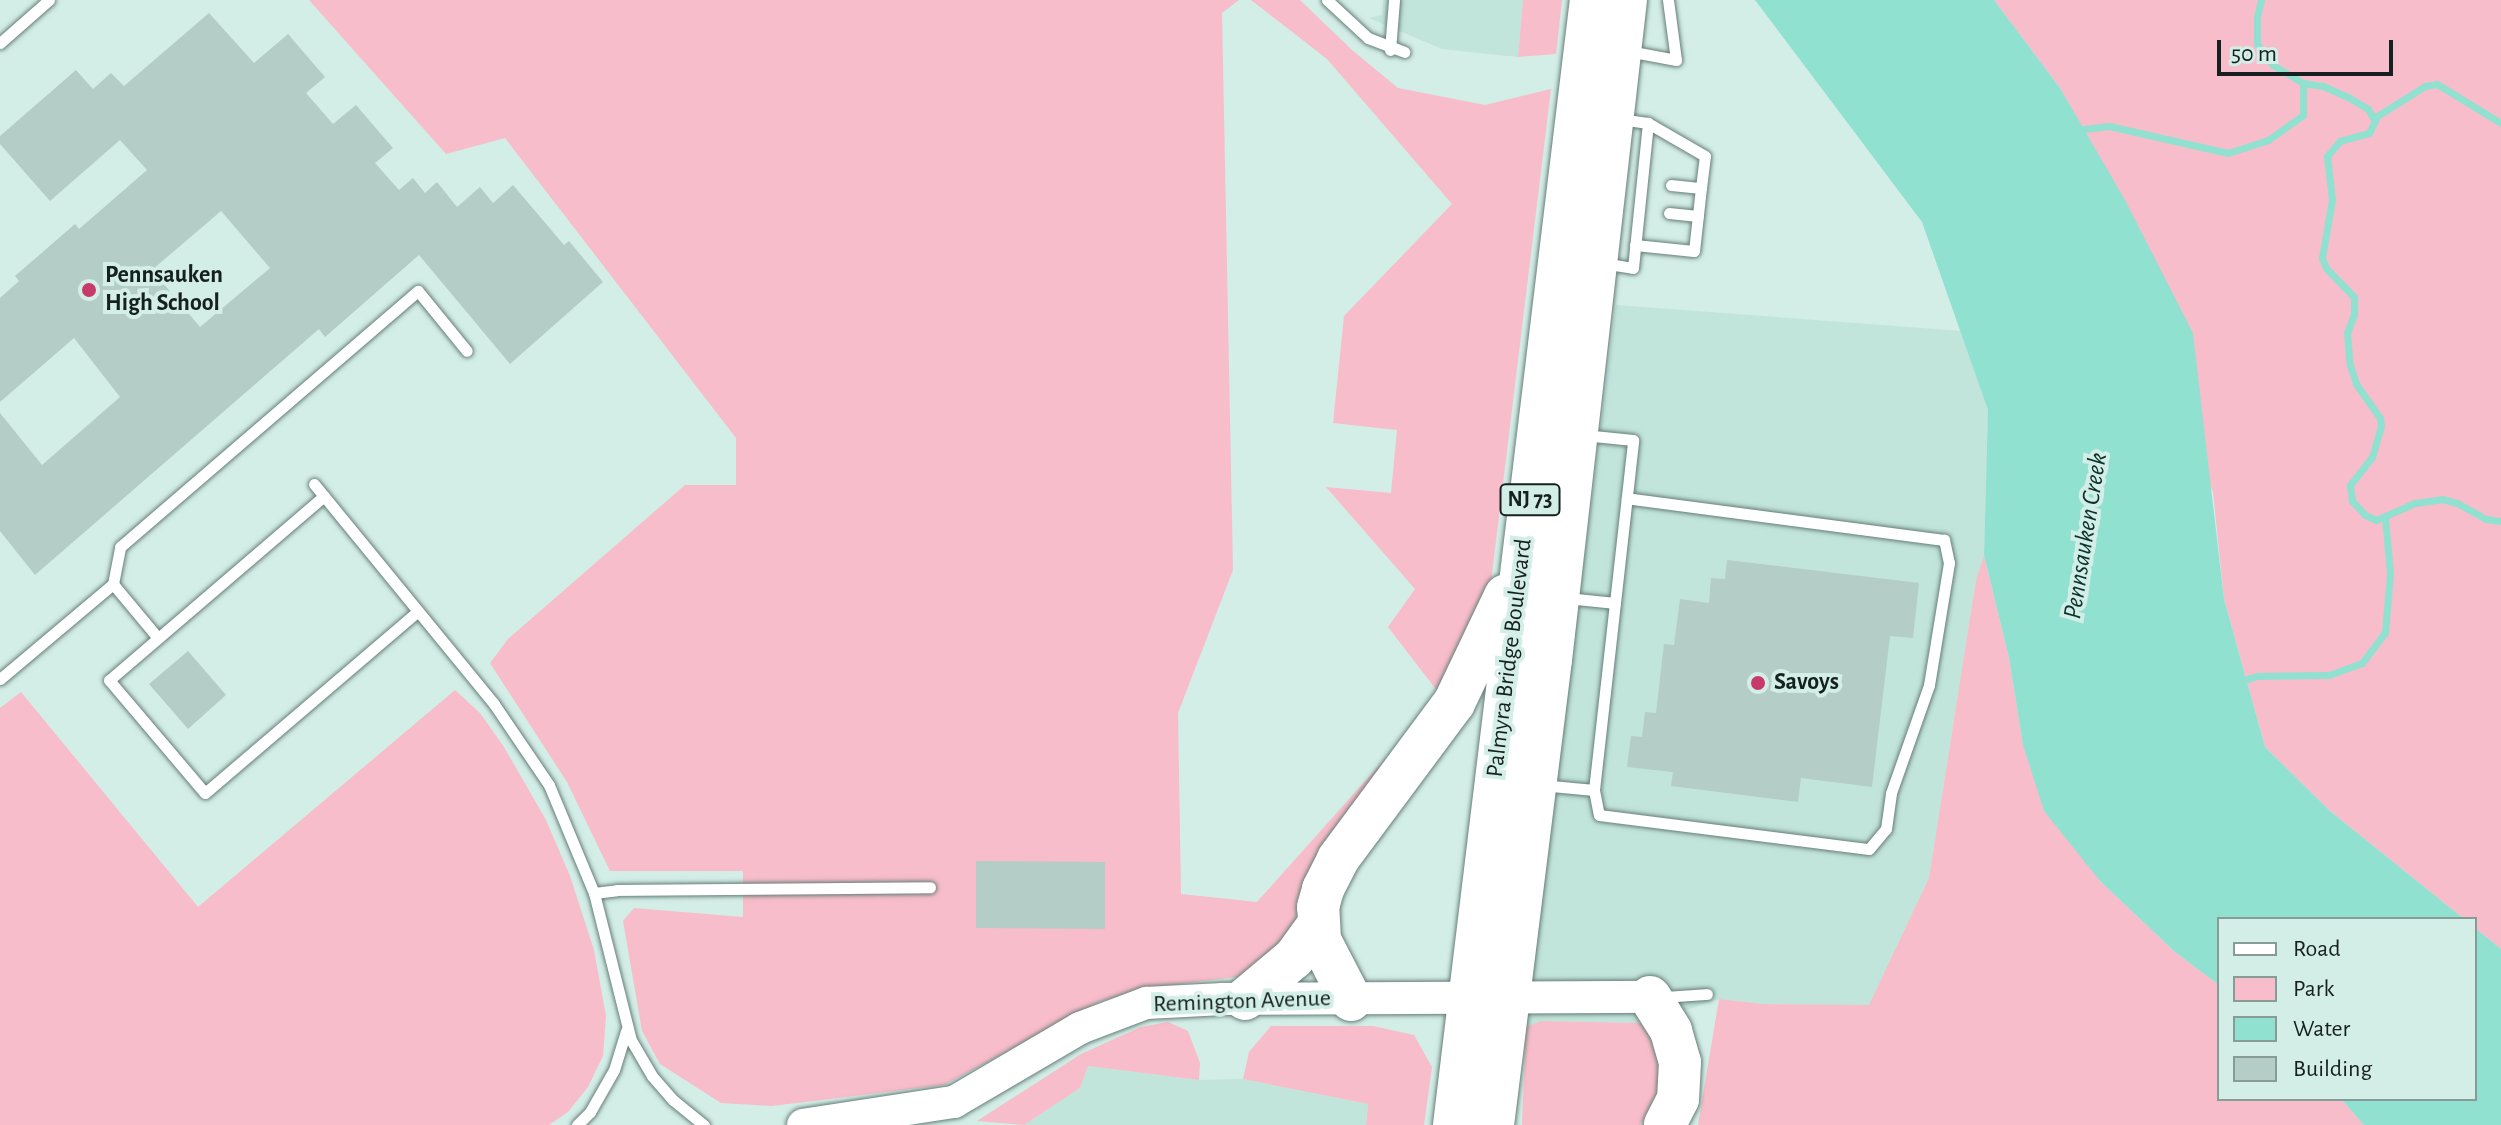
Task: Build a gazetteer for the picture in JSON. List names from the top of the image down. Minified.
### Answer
{"streets":{"highway":["NJ 73","Palmyra Bridge Boulevard"],"street":["Remington Avenue"]},"crossings":[["Palmyra Bridge Boulevard","Remington Avenue"]],"water":["Pennsauken Creek"],"places":["Pennsauken High School","Savoys"],"legend":["Road","Park","Water","Building"],"scale_bar":"50 m"}
